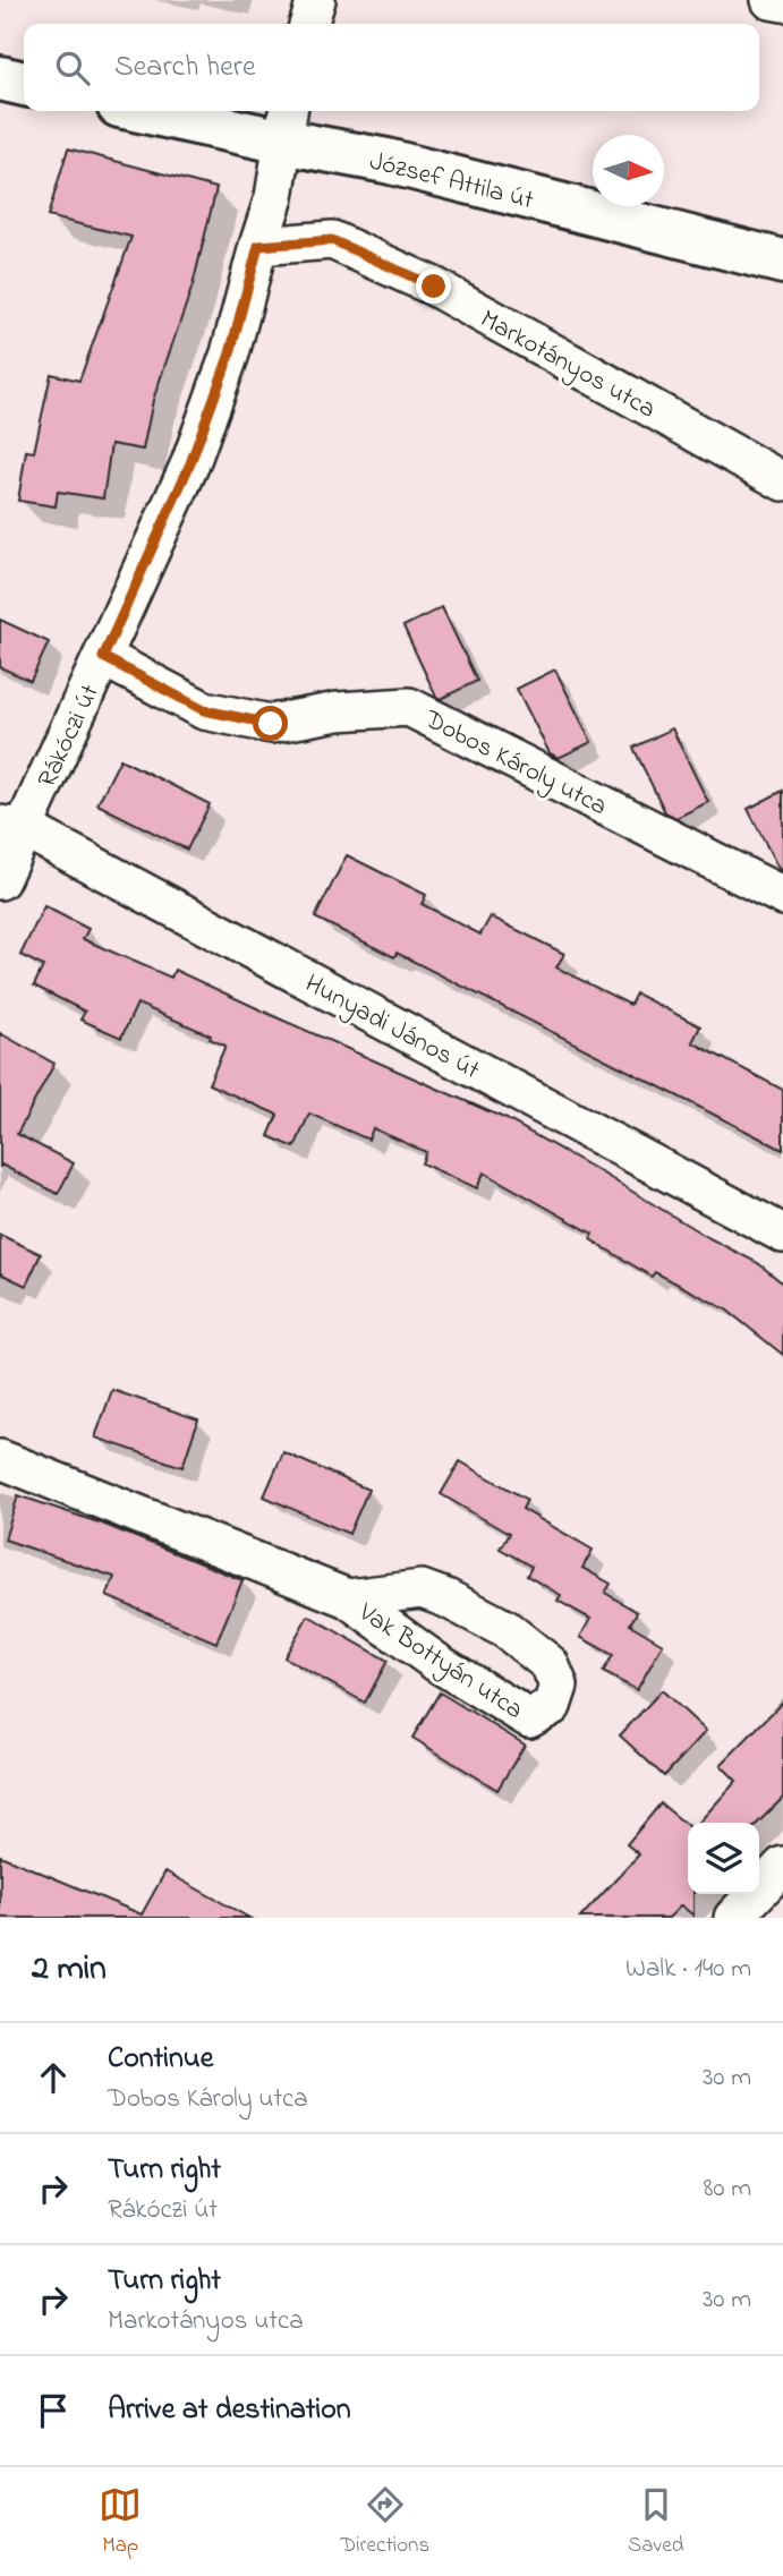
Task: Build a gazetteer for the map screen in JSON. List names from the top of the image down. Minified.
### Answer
{"streets":{"main road":["József Attila út"],"street":["Markotányos utca","Rákóczi út","Dobos Károly utca","Hunyadi János út","Vak Bottyán utca"]},"crossings":[["József Attila út","Rákóczi út"],["Markotányos utca","Rákóczi út"],["Rákóczi út","Dobos Károly utca"],["Rákóczi út","Hunyadi János út"]],"north":"right","page":{"search":"Search here","heading":["2 min","Walk · 140 m"],"list":[["Continue","Dobos Károly utca","30 m"],["Turn right","Rákóczi út","80 m"],["Turn right","Markotányos utca","30 m"],"Arrive at destination"],"nav":["Map","Directions","Saved"]}}
